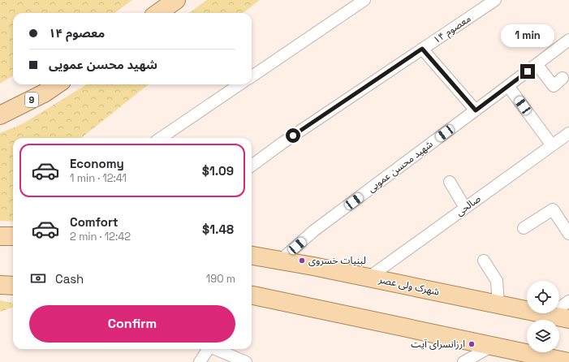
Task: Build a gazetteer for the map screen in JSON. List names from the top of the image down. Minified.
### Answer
{"streets":{"main road":["9","شهرک ولی عصر"],"street":["۱۴ معصوم","شهید محسن عمویی","صالحی"]},"crossings":[["شهید محسن عمویی","شهرک ولی عصر"],["صالحی","شهرک ولی عصر"]],"places":["لبنیات خسروی","ارزانسرای آیت"],"page":{"banner":["۱۴ معصوم","شهید محسن عمویی"],"bubble":"1 min","list":[{"name":"Economy","note":"1 min · 12:41","value":"$1.09"},{"name":"Comfort","note":"2 min · 12:42","value":"$1.48"}],"pay":["Cash","190 m"],"buttons":"Confirm"}}
